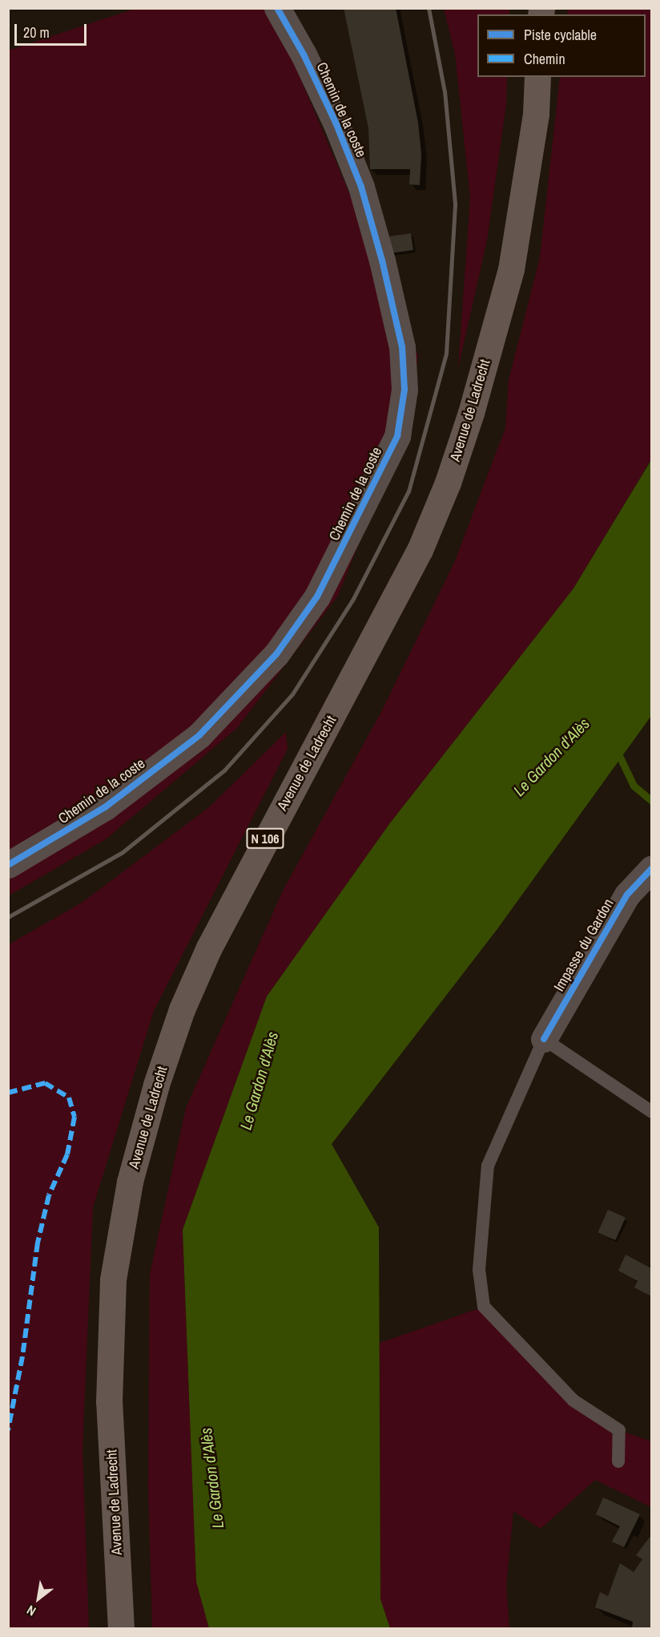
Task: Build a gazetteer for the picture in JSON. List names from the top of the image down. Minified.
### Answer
{"streets":{"main road":["Avenue de Ladrecht","N 106"],"street":["Chemin de la coste","Impasse du Gardon"]},"water":["Le Gardon d'Alès"],"legend":["Piste cyclable","Chemin"],"scale_bar":"20 m","north":"bottom left"}
